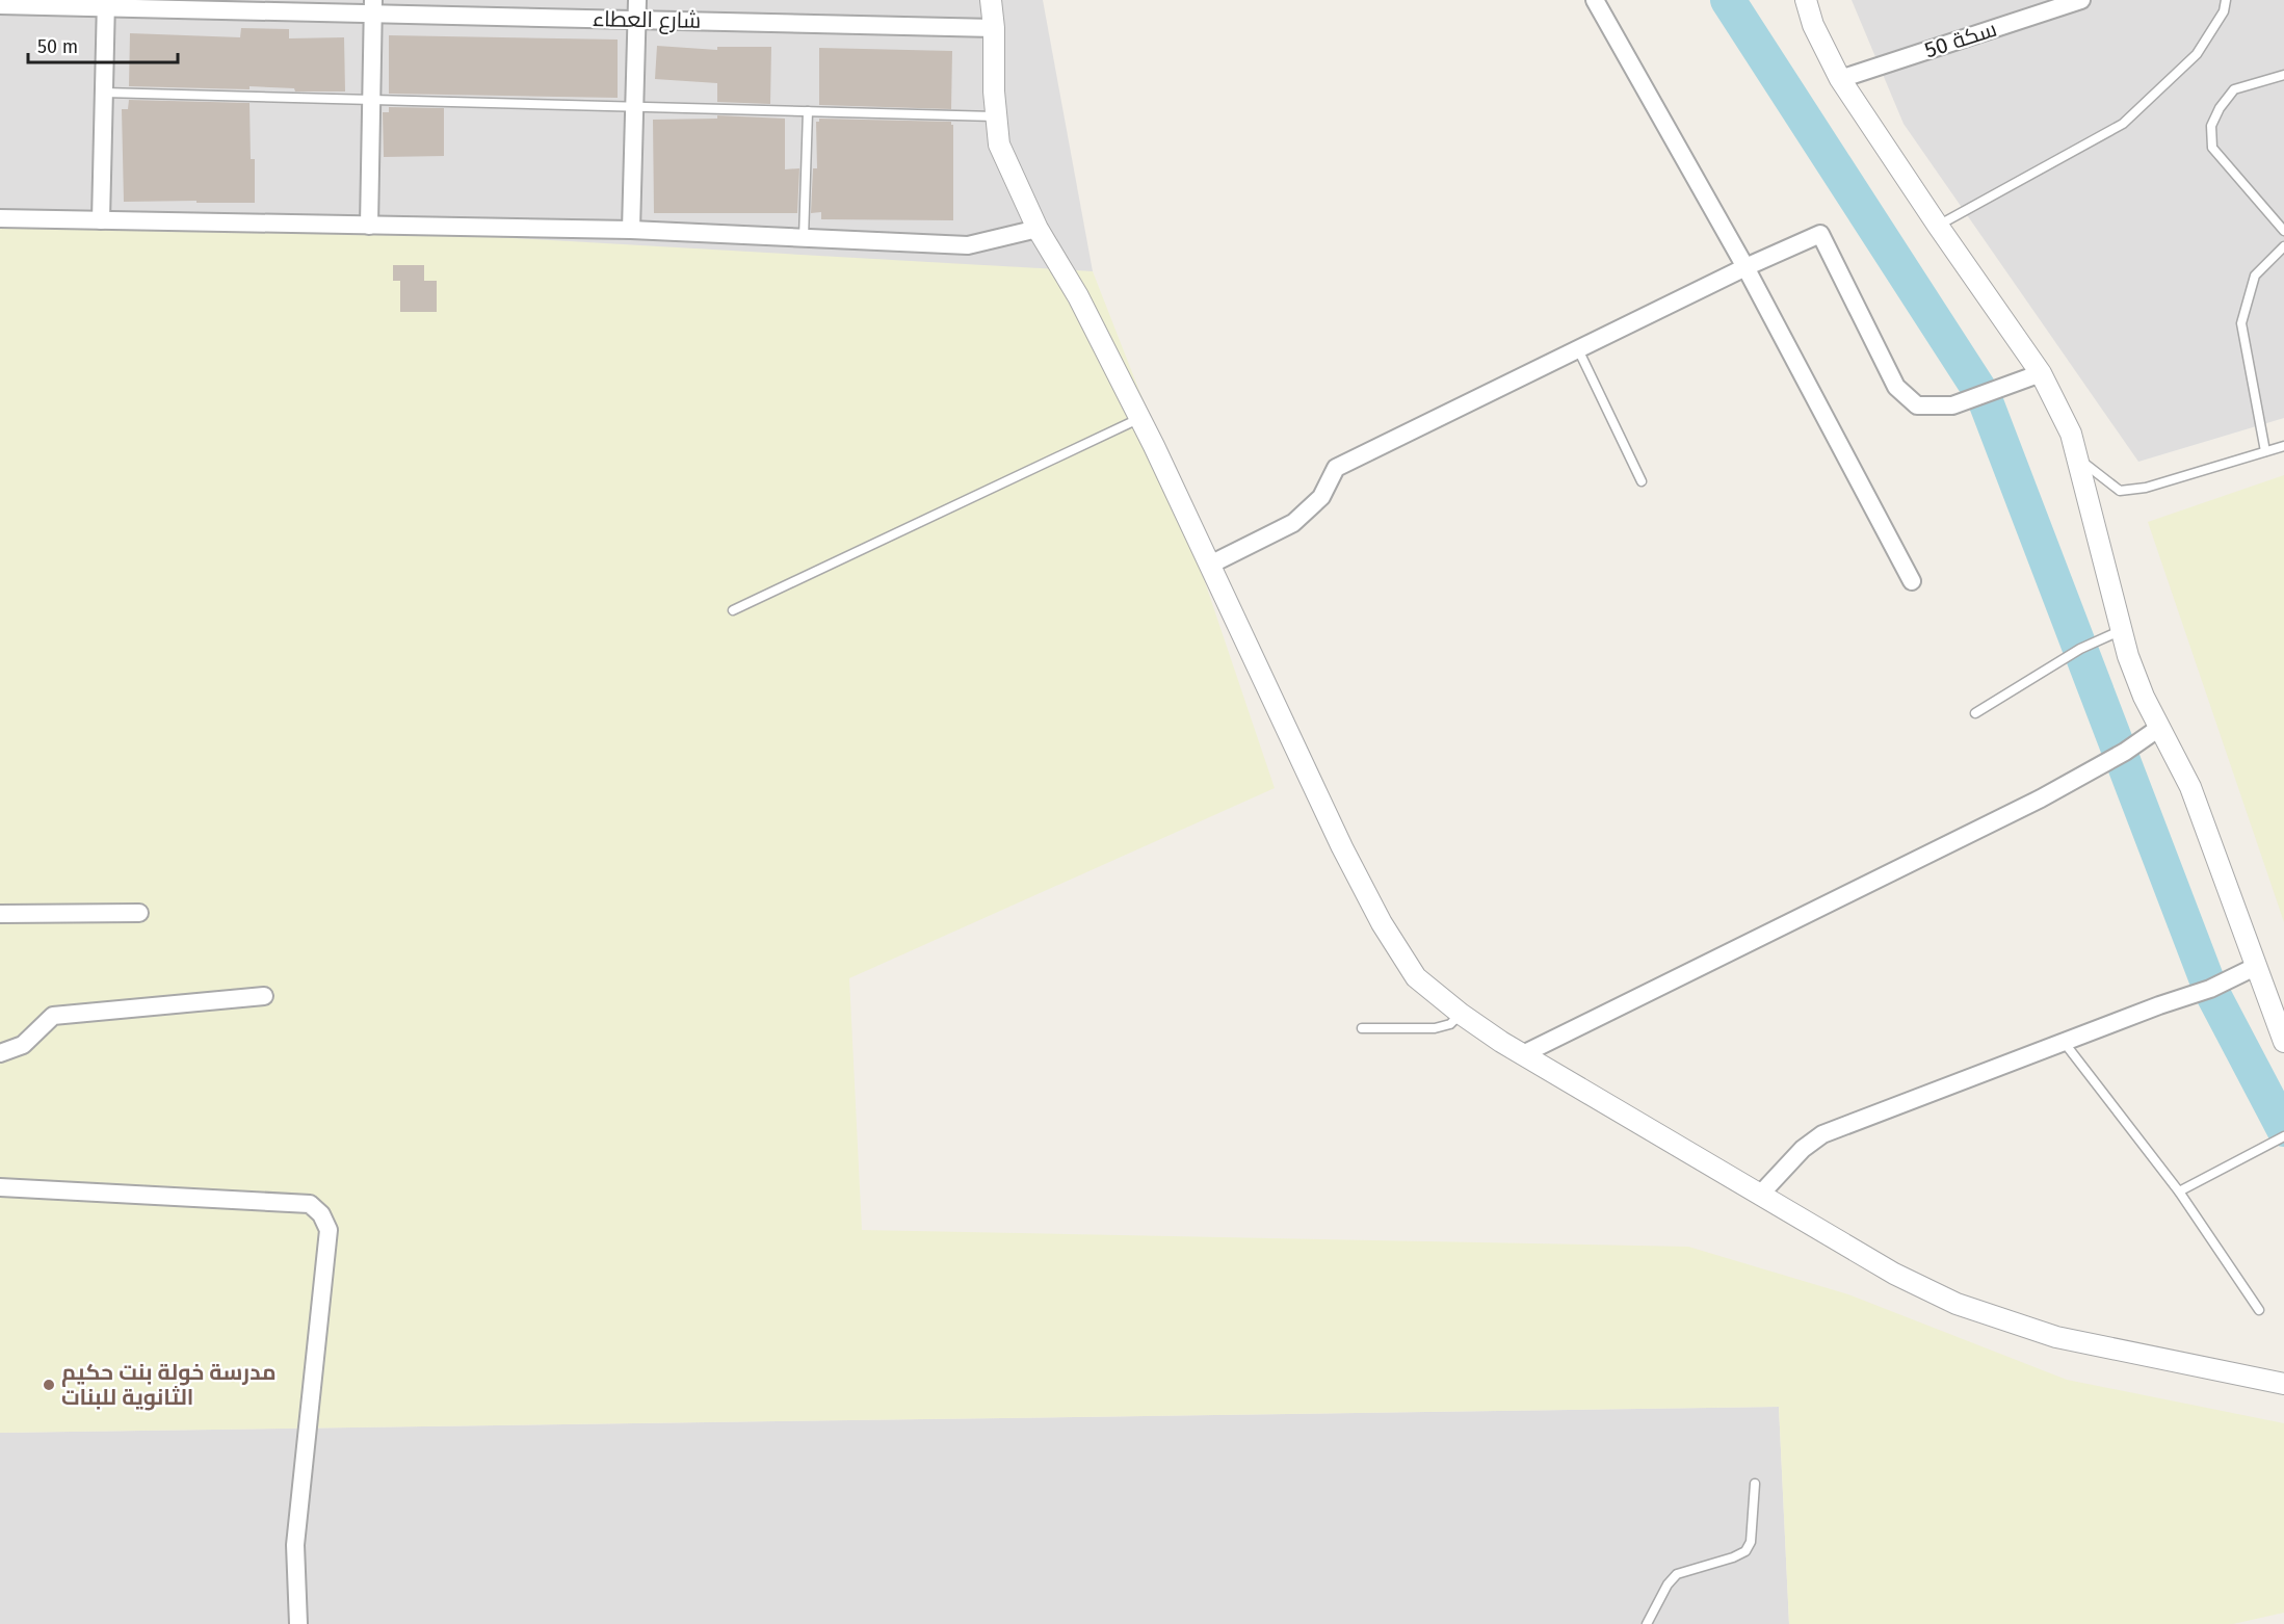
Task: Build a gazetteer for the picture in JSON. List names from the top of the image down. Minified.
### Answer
{"streets":{"street":["شارع العطاء","سكة 50"]},"places":["مدرسة خولة بنت حكيم الثانوية للبنات"],"scale_bar":"50 m"}
